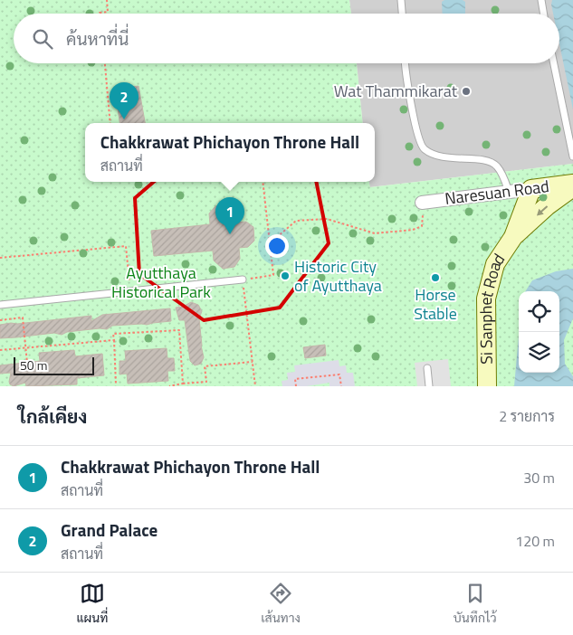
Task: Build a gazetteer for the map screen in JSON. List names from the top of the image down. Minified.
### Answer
{"streets":{"street":["Naresuan Road","Si Sanphet Road"]},"crossings":[["Naresuan Road","Si Sanphet Road"]],"parks":["Ayutthaya Historical Park"],"places":["Wat Thammikarat","Historic City of Ayutthaya","Horse Stable"],"scale_bar":"50 m","page":{"search":"ค้นหาที่นี่","pins":["2","1"],"popup":["Chakkrawat Phichayon Throne Hall","สถานที่"],"scale":"50 m","heading":["ใกล้เคียง","2 รายการ"],"list":[{"mark":"1","name":"Chakkrawat Phichayon Throne Hall","note":"สถานที่","value":"30 m"},{"mark":"2","name":"Grand Palace","note":"สถานที่","value":"120 m"}],"nav":["แผนที่","เส้นทาง","บันทึกไว้"]}}
